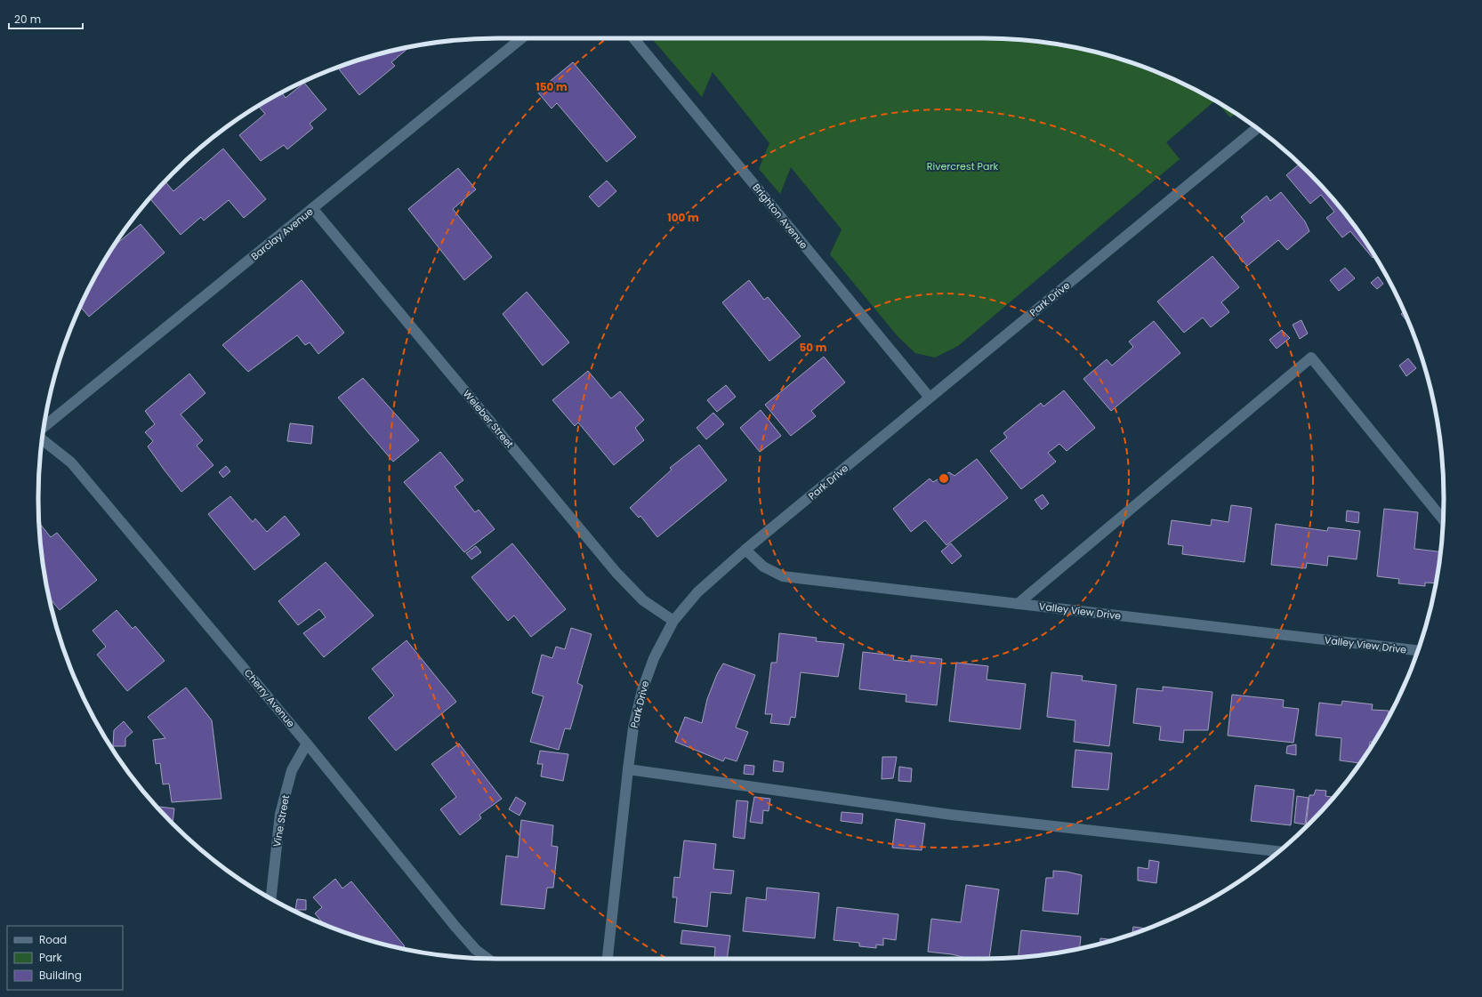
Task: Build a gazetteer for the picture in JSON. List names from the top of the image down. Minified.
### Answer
{"streets":{"street":["Brighton Avenue","Barclay Avenue","Park Drive","Weleber Street","Valley View Drive","Cherry Avenue","Vine Street"]},"crossings":[["Brighton Avenue","Park Drive"],["Barclay Avenue","Weleber Street"],["Park Drive","Weleber Street"],["Park Drive","Valley View Drive"],["Cherry Avenue","Vine Street"]],"parks":["Rivercrest Park"],"legend":["Road","Park","Building"],"scale_bar":"20 m","rings":["150 m","100 m","50 m"]}
